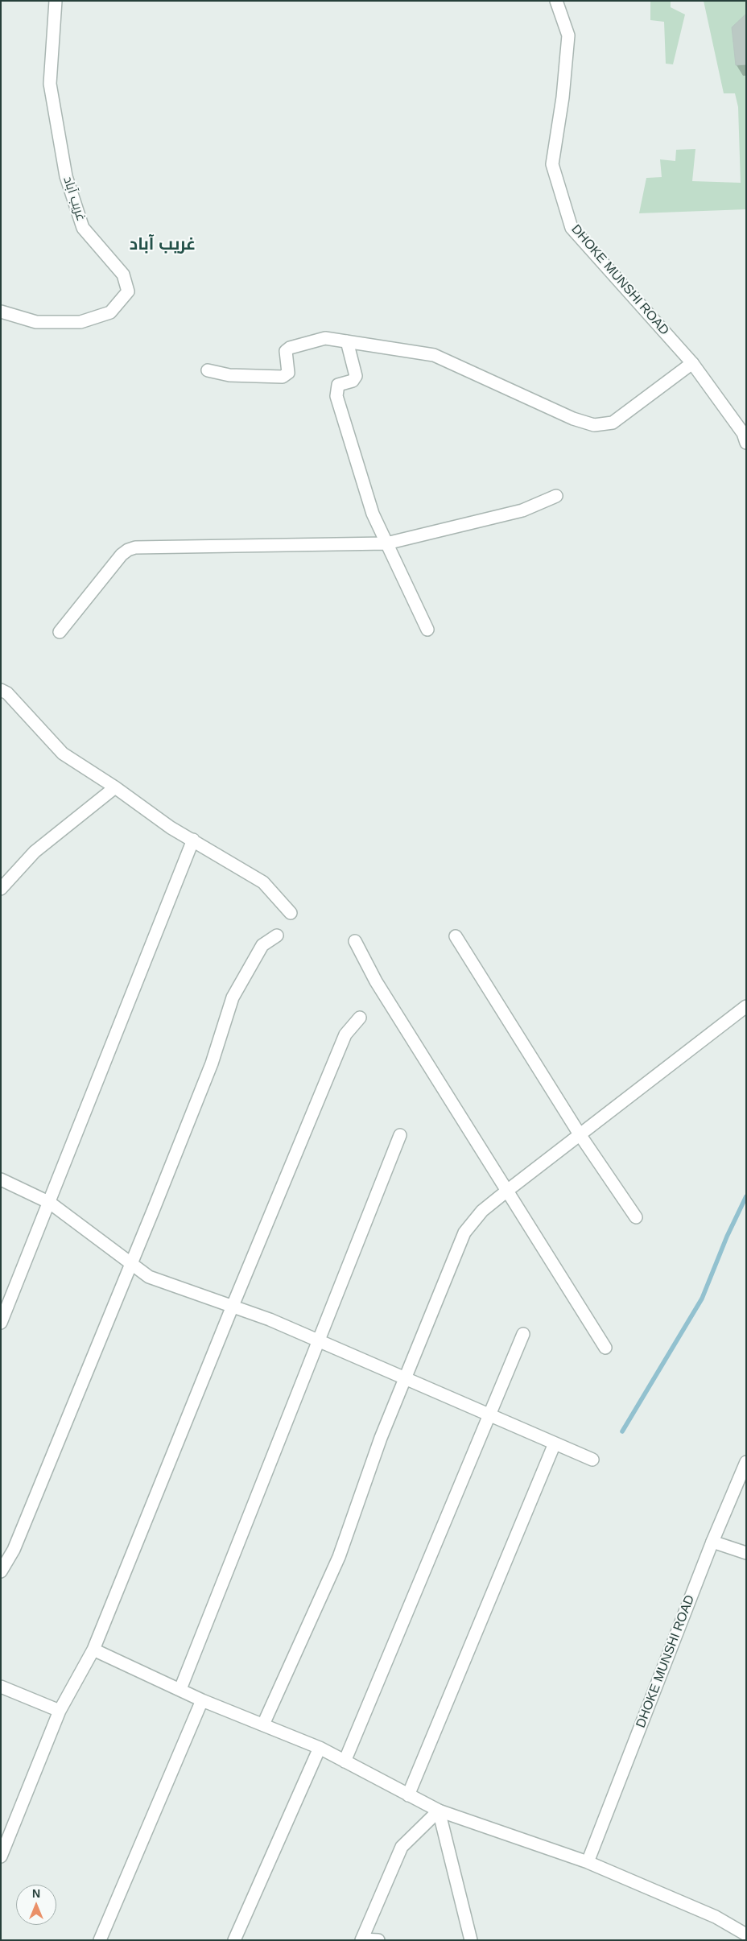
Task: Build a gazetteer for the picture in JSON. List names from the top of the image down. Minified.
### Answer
{"streets":{"street":["غریب آباد","DHOKE MUNSHI ROAD"]},"districts":["غریب آباد"],"north":"top"}
